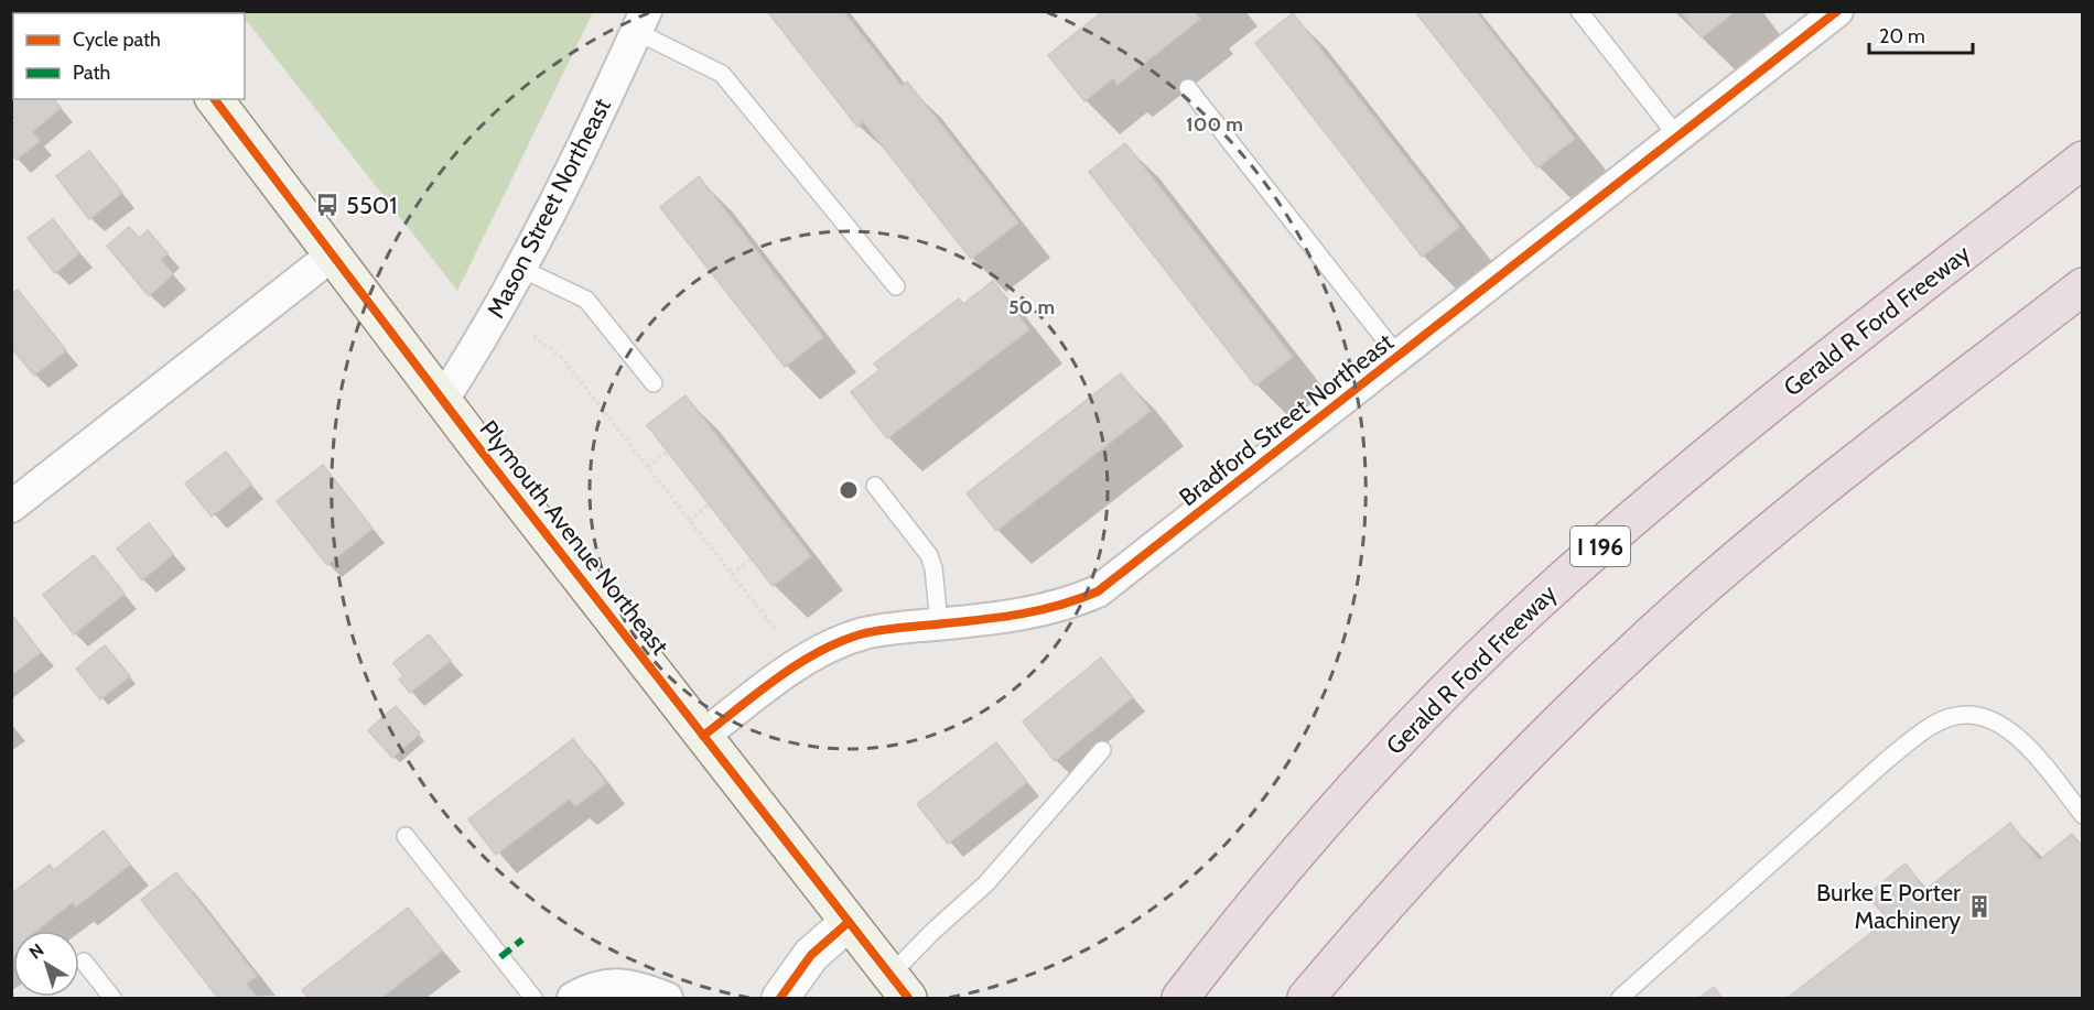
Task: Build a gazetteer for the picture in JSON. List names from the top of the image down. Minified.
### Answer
{"streets":{"highway":["Gerald R Ford Freeway","I 196"],"main road":["Plymouth Avenue Northeast"],"street":["Mason Street Northeast","Bradford Street Northeast"]},"crossings":[["Mason Street Northeast","Plymouth Avenue Northeast"],["Bradford Street Northeast","Plymouth Avenue Northeast"]],"places":{"bus stop":["5501"],"building":["Burke E Porter Machinery"]},"legend":["Cycle path","Path"],"scale_bar":"20 m","north":"top left","rings":["100 m","50 m"]}
